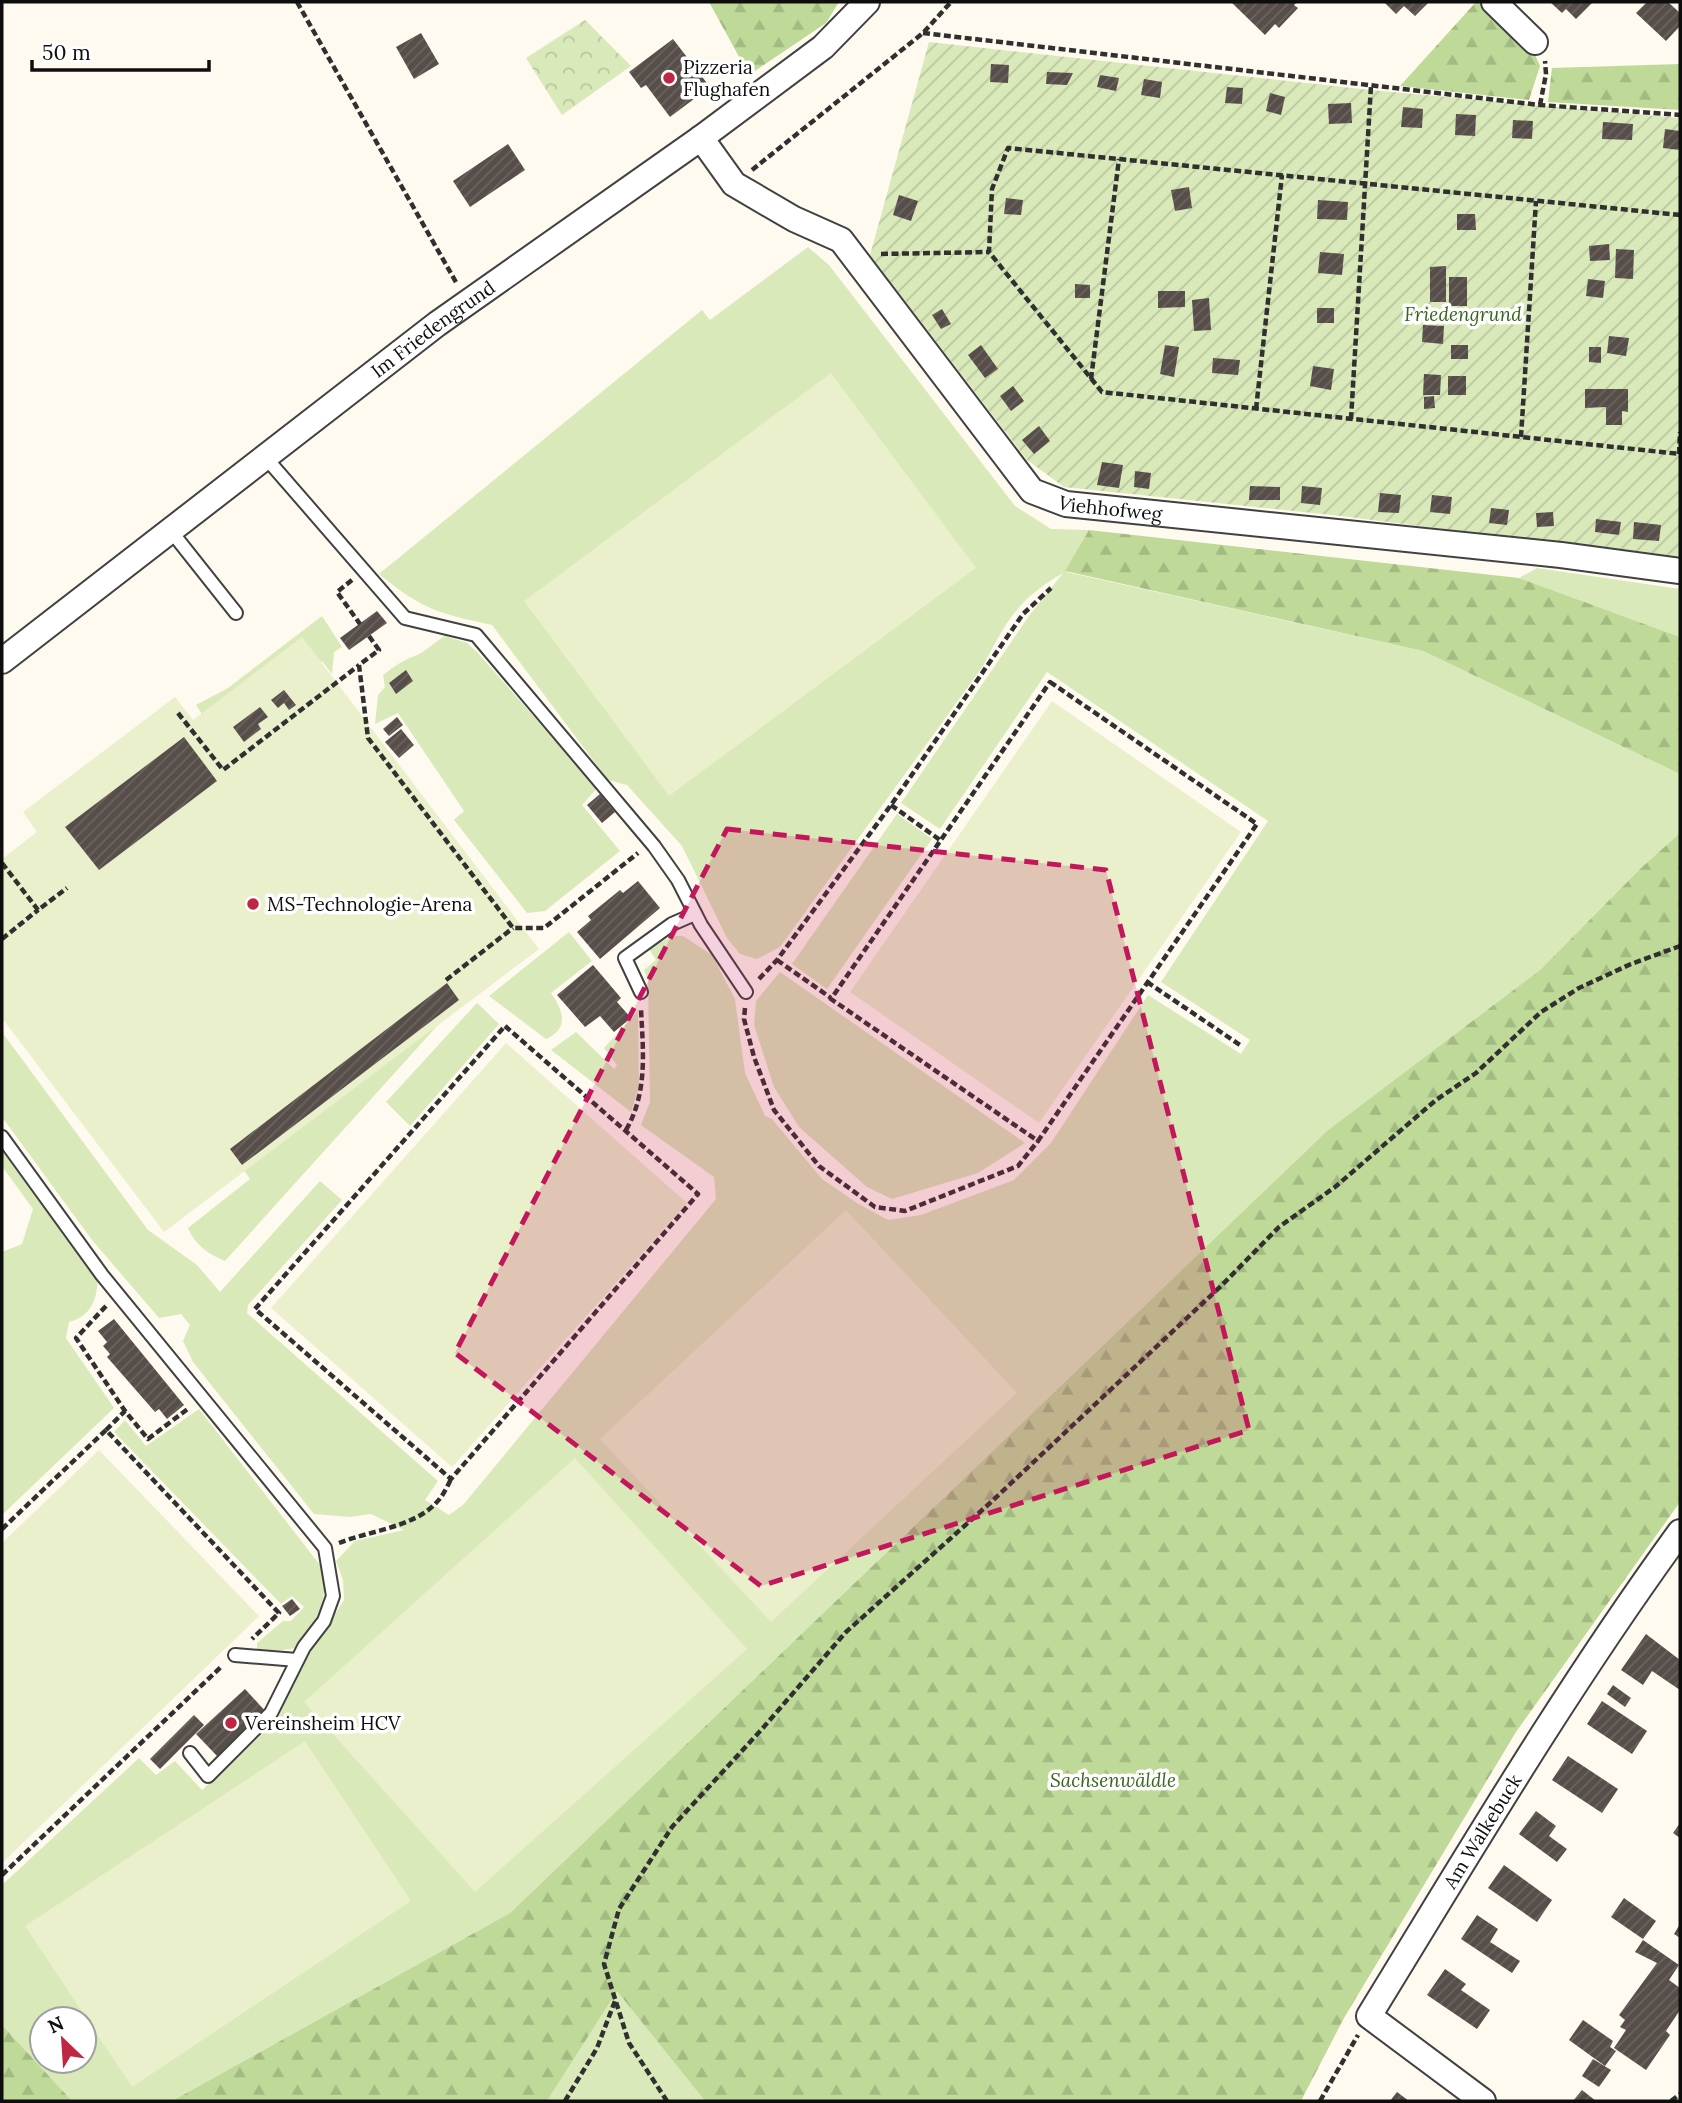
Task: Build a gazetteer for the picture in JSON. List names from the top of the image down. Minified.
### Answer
{"streets":{"street":["Im Friedengrund","Viehhofweg","Am Walkebuck"]},"crossings":[["Im Friedengrund","Viehhofweg"]],"parks":["Friedengrund","Sachsenwäldle"],"places":["Pizzeria Flughafen","MS-Technologie-Arena","Vereinsheim HCV"],"scale_bar":"50 m","north":"top left"}
